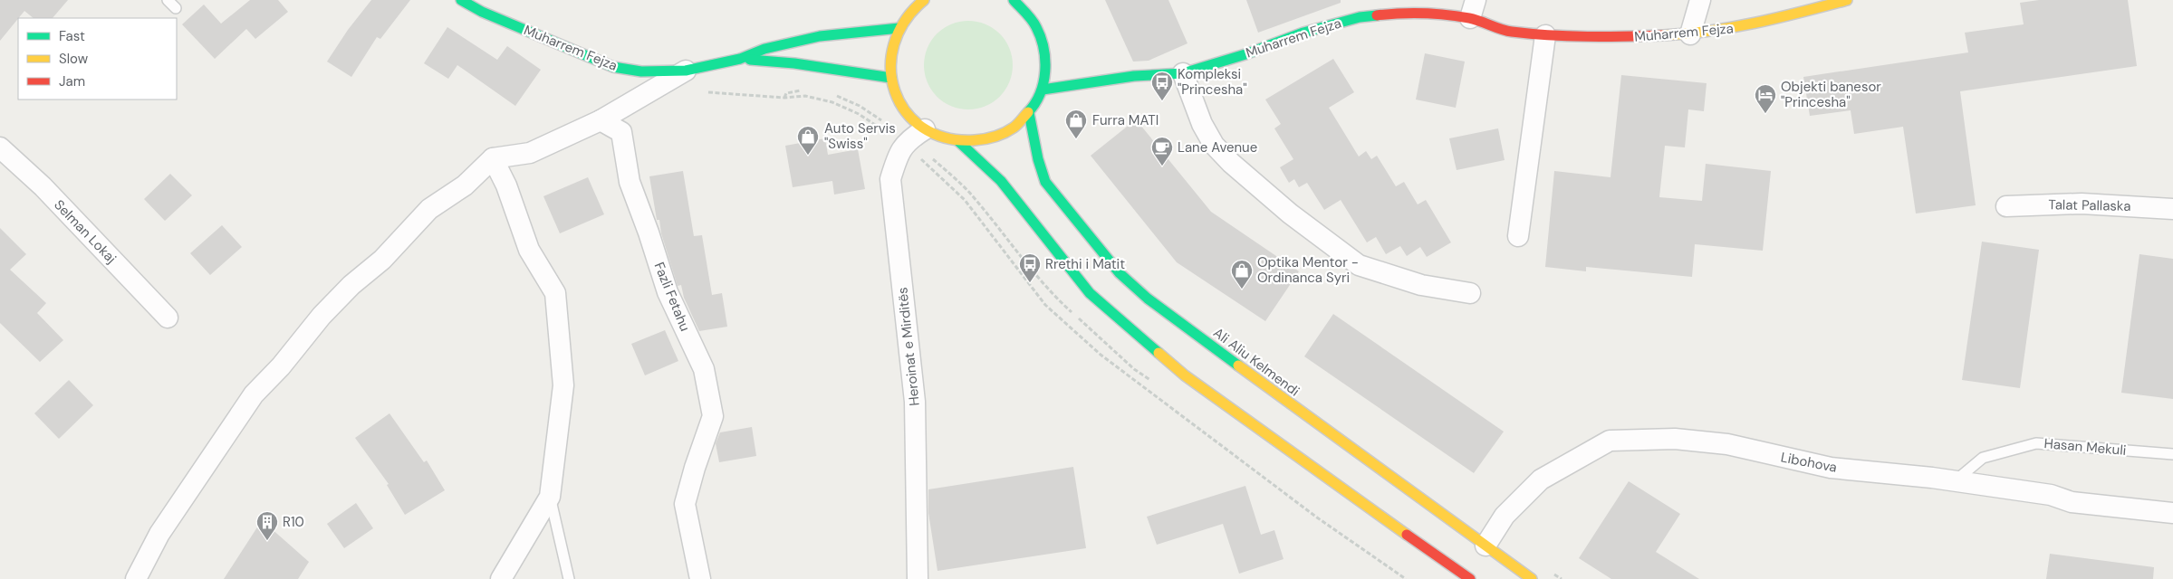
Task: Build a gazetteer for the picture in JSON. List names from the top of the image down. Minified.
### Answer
{"streets":{"street":["Muharrem Fejza","Talat Pallaska","Selman Lokaj","Fazli Fetahu","Heroinat e Mirditës","Ali Aliu Kelmendi","Libohova"],"lane":["Hasan Mekuli"]},"crossings":[["Ali Aliu Kelmendi","Libohova"],["Hasan Mekuli","Libohova"]],"places":{"bus stop":["Kompleksi \"Princesha\"","Rrethi i Matit"],"hotel":["Objekti banesor \"Princesha\""],"shop":["Furra MATI","Auto Servis \"Swiss\"","Optika Mentor - Ordinanca Syri"],"cafe":["Lane Avenue"],"building":["R10"]},"legend":["Fast","Slow","Jam"]}
